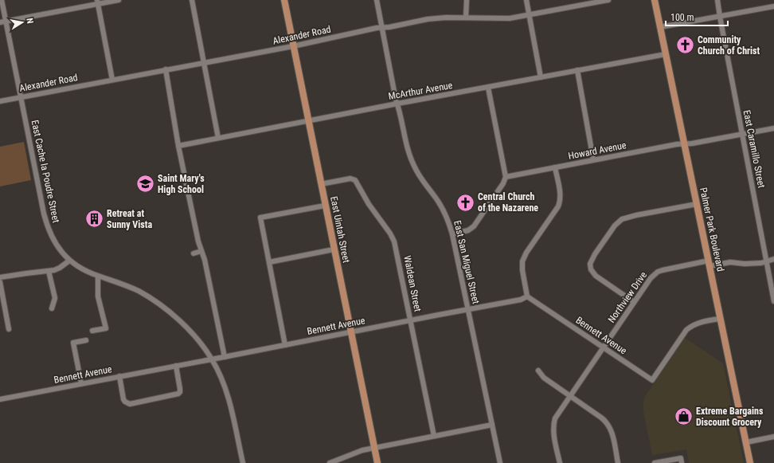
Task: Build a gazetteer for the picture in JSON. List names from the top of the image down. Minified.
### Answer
{"streets":{"main road":["East Uintah Street","Palmer Park Boulevard"],"street":["Alexander Road","McArthur Avenue","East Caramillo Street","Howard Avenue","East Cache la Poudre Street","East San Miguel Street","Waldean Street","Northview Drive","Bennett Avenue"]},"crossings":[["Alexander Road","East Cache la Poudre Street"],["Alexander Road","East Uintah Street"],["Alexander Road","East San Miguel Street"],["McArthur Avenue","East Uintah Street"],["McArthur Avenue","Palmer Park Boulevard"],["McArthur Avenue","East San Miguel Street"],["East Caramillo Street","Howard Avenue"],["East Caramillo Street","Northview Drive"],["Howard Avenue","Palmer Park Boulevard"],["East Cache la Poudre Street","Bennett Avenue"],["East Uintah Street","Waldean Street"],["East Uintah Street","Bennett Avenue"],["Palmer Park Boulevard","Northview Drive"],["Palmer Park Boulevard","Bennett Avenue"],["East San Miguel Street","Bennett Avenue"],["Waldean Street","Bennett Avenue"],["Northview Drive","Bennett Avenue"]],"places":{"church":["Community Church of Christ","Central Church of the Nazarene"],"school or university":["Saint Mary's High School"],"building":["Retreat at Sunny Vista"],"shop":["Extreme Bargains Discount Grocery"]},"scale_bar":"100 m","north":"right"}
